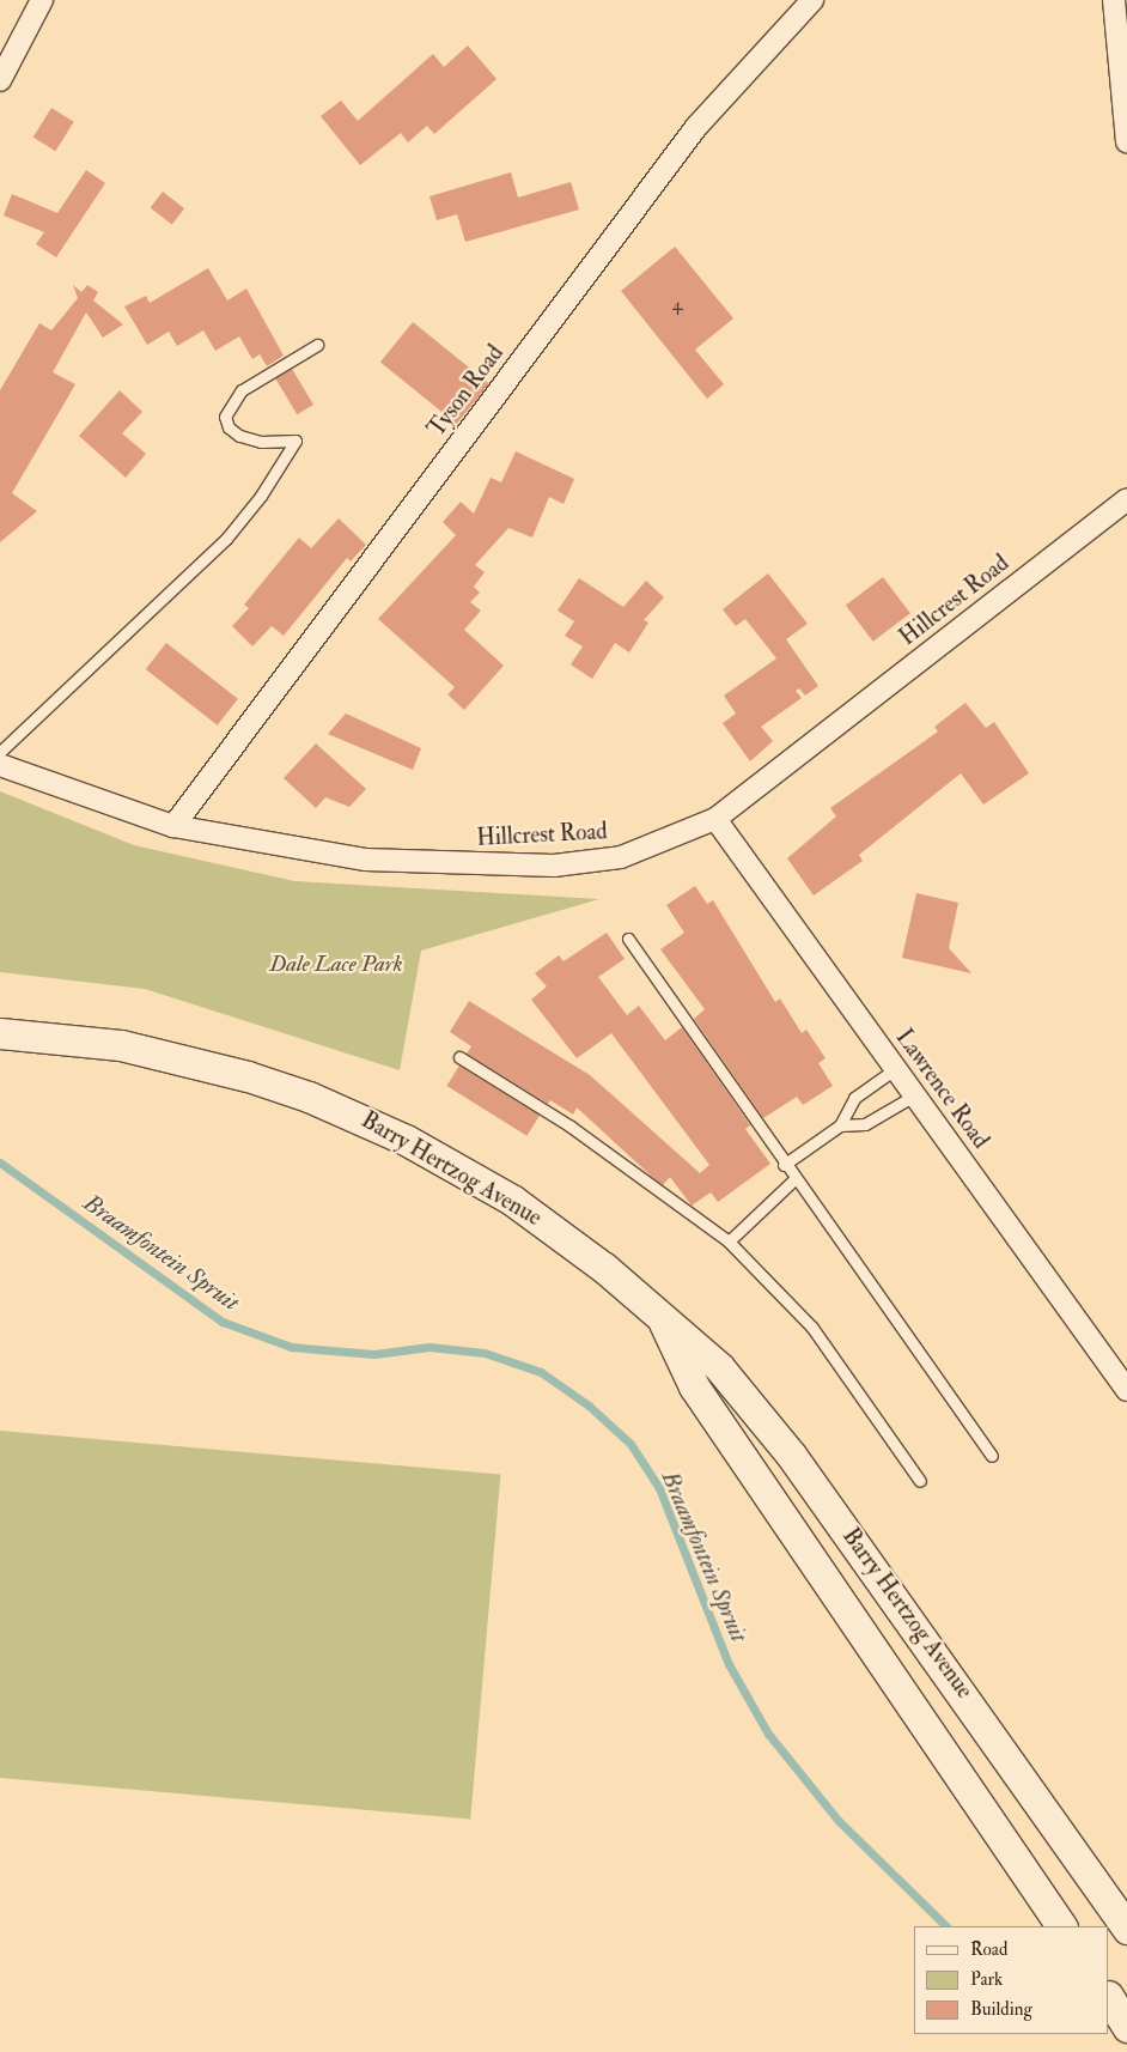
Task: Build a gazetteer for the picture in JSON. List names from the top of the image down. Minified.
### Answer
{"streets":{"main road":["Barry Hertzog Avenue"],"street":["Tyson Road","Hillcrest Road","Lawrence Road"]},"crossings":[["Tyson Road","Hillcrest Road"],["Hillcrest Road","Lawrence Road"]],"water":["Braamfontein Spruit"],"parks":["Dale Lace Park"],"house_numbers":["4"],"legend":["Road","Park","Building"]}
